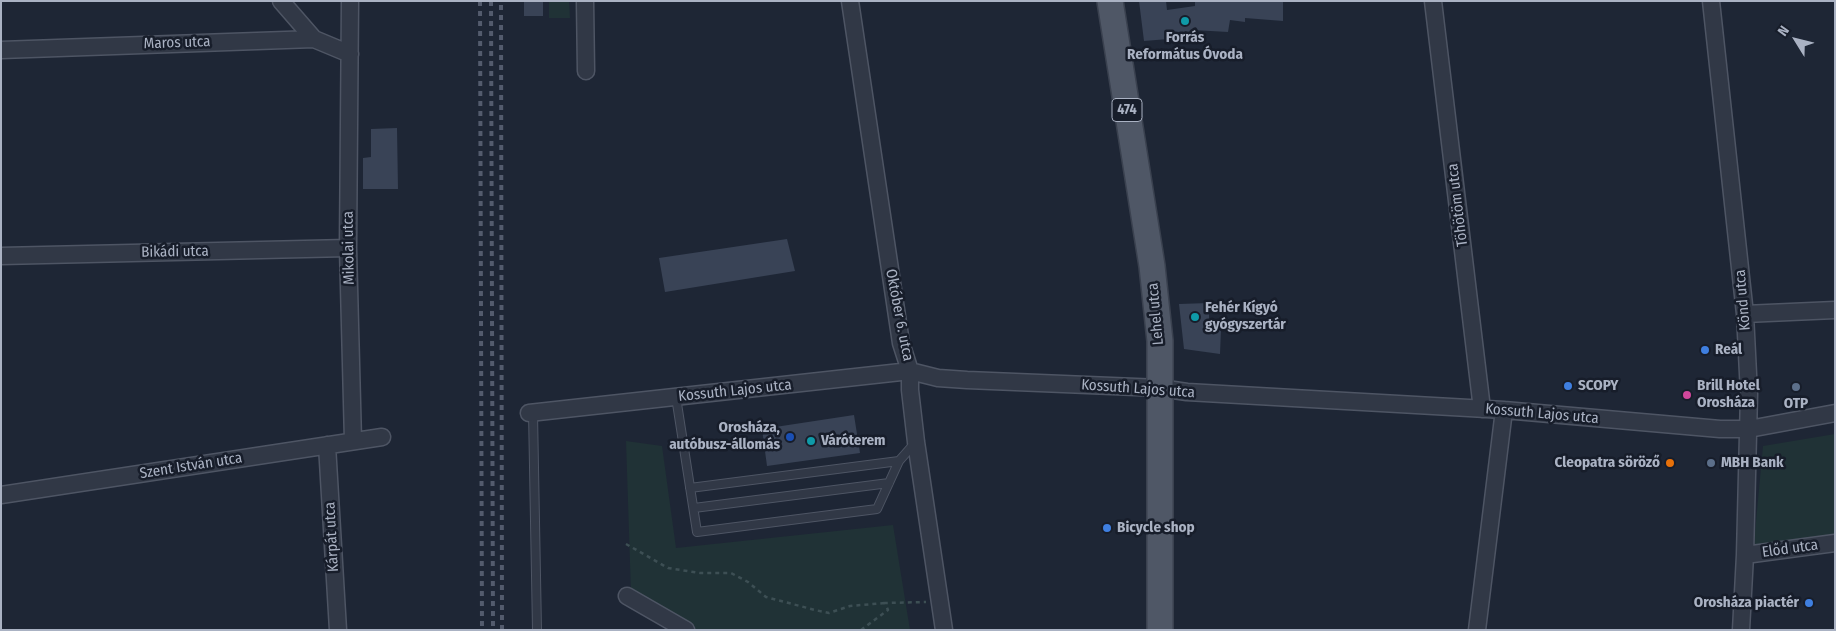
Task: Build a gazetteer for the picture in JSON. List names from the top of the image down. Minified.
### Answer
{"streets":{"main road":["474","Lehel utca"],"street":["Maros utca","Töhötöm utca","Mikolai utca","Bikádi utca","Könd utca","Október 6. utca","Kossuth Lajos utca","Szent István utca","Kárpát utca","Előd utca"]},"crossings":[["Maros utca","Mikolai utca"],["Töhötöm utca","Kossuth Lajos utca"],["Mikolai utca","Bikádi utca"],["Mikolai utca","Szent István utca"],["Könd utca","Kossuth Lajos utca"],["Könd utca","Előd utca"],["Lehel utca","Kossuth Lajos utca"],["Október 6. utca","Kossuth Lajos utca"],["Szent István utca","Kárpát utca"]],"places":["Forrás Református Óvoda","Fehér Kígyó gyógyszertár","Reál","SCOPY","OTP","Brill Hotel Orosháza","Orosháza, autóbusz-állomás","Váróterem","Cleopatra söröző","MBH Bank","Bicycle shop","Orosháza piactér"],"north":"top left"}
